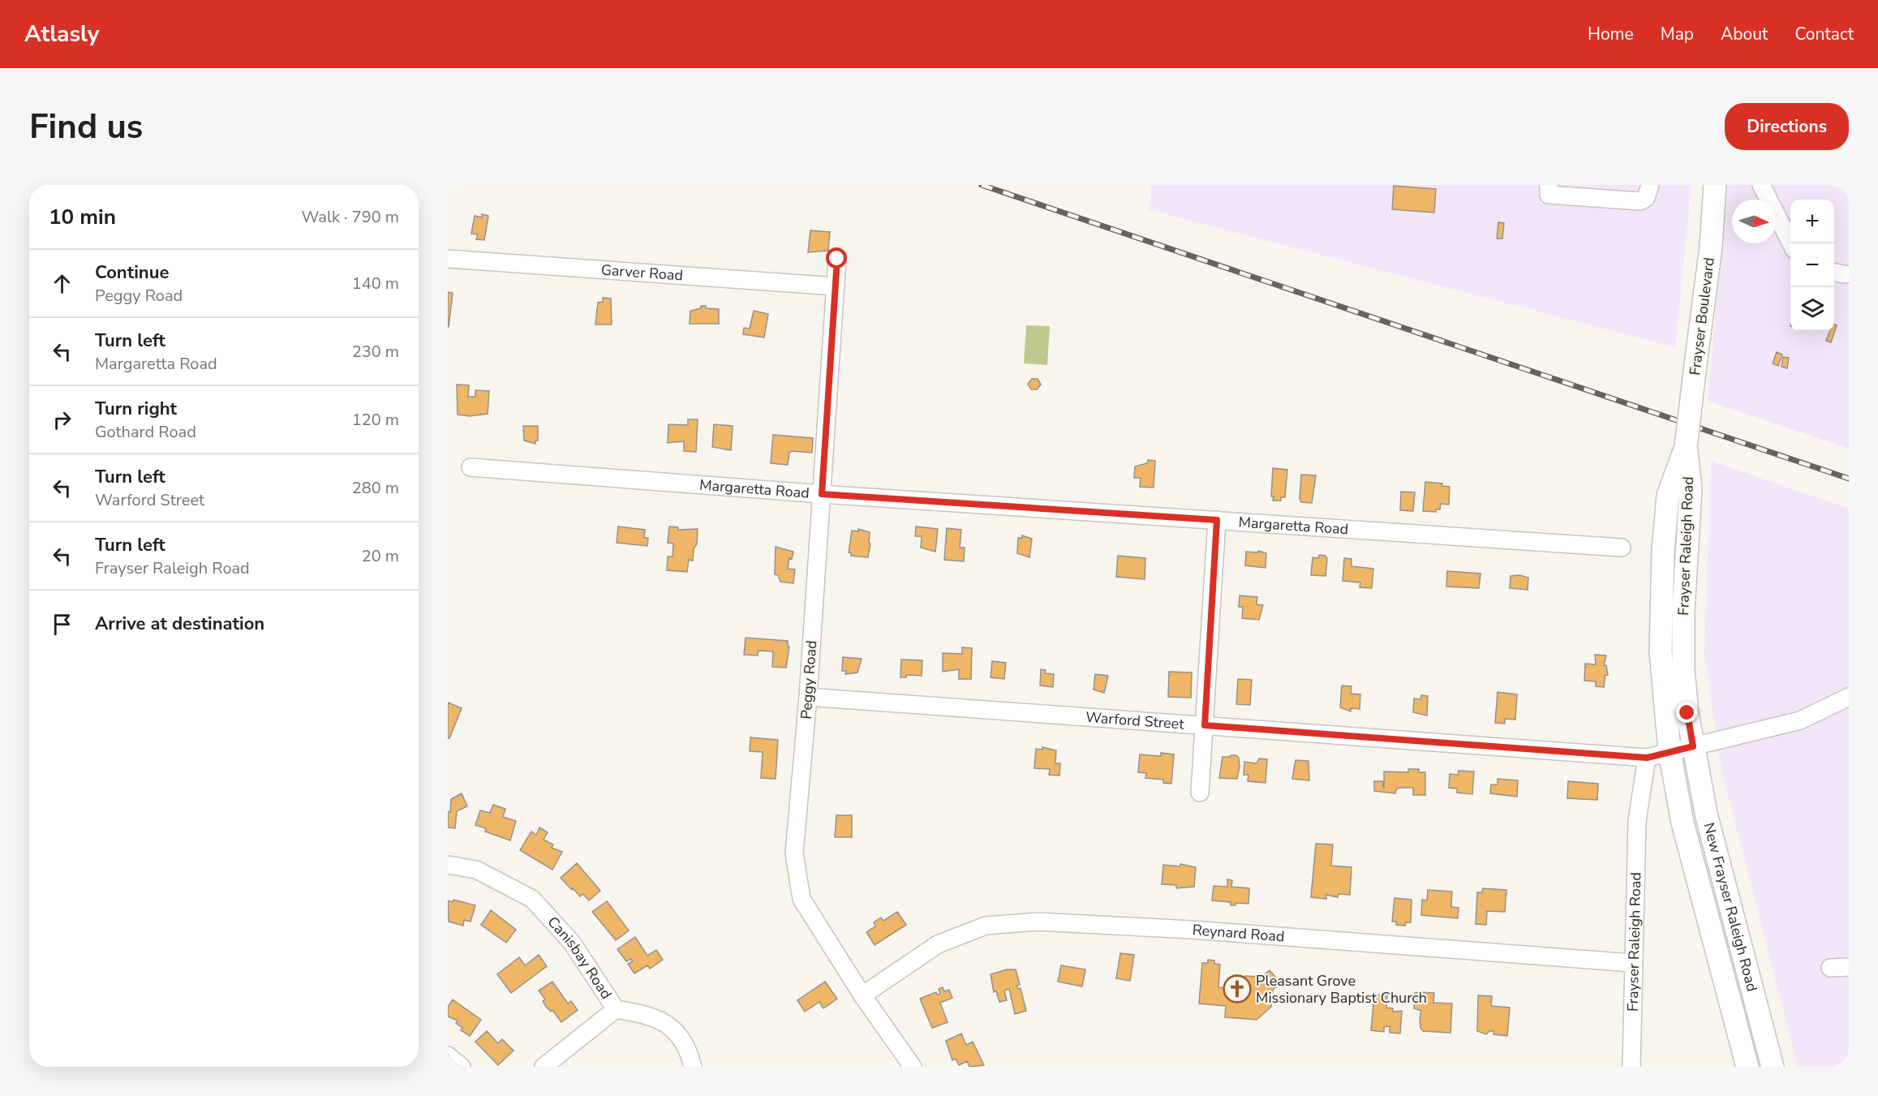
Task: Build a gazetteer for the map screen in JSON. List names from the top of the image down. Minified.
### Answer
{"streets":{"main road":["Frayser Boulevard","Frayser Raleigh Road","New Frayser Raleigh Road"],"street":["Garver Road","Margaretta Road","Peggy Road","Warford Street","Reynard Road","Canisbay Road"]},"crossings":[["Garver Road","Peggy Road"],["Frayser Boulevard","Frayser Raleigh Road"],["Margaretta Road","Peggy Road"],["Frayser Raleigh Road","Warford Street"],["Frayser Raleigh Road","New Frayser Raleigh Road"],["Frayser Raleigh Road","Reynard Road"],["Peggy Road","Warford Street"],["Peggy Road","Reynard Road"],["Warford Street","New Frayser Raleigh Road"]],"places":{"church":["Pleasant Grove Missionary Baptist Church"]},"north":"right","page":{"header":"Atlasly","nav":["Home","Map","About","Contact"],"buttons":"Directions","title":"Find us","heading":["10 min","Walk · 790 m"],"map_buttons":["+","−"],"list":[["Continue","Peggy Road","140 m"],["Turn left","Margaretta Road","230 m"],["Turn right","Gothard Road","120 m"],["Turn left","Warford Street","280 m"],["Turn left","Frayser Raleigh Road","20 m"],"Arrive at destination"]}}
